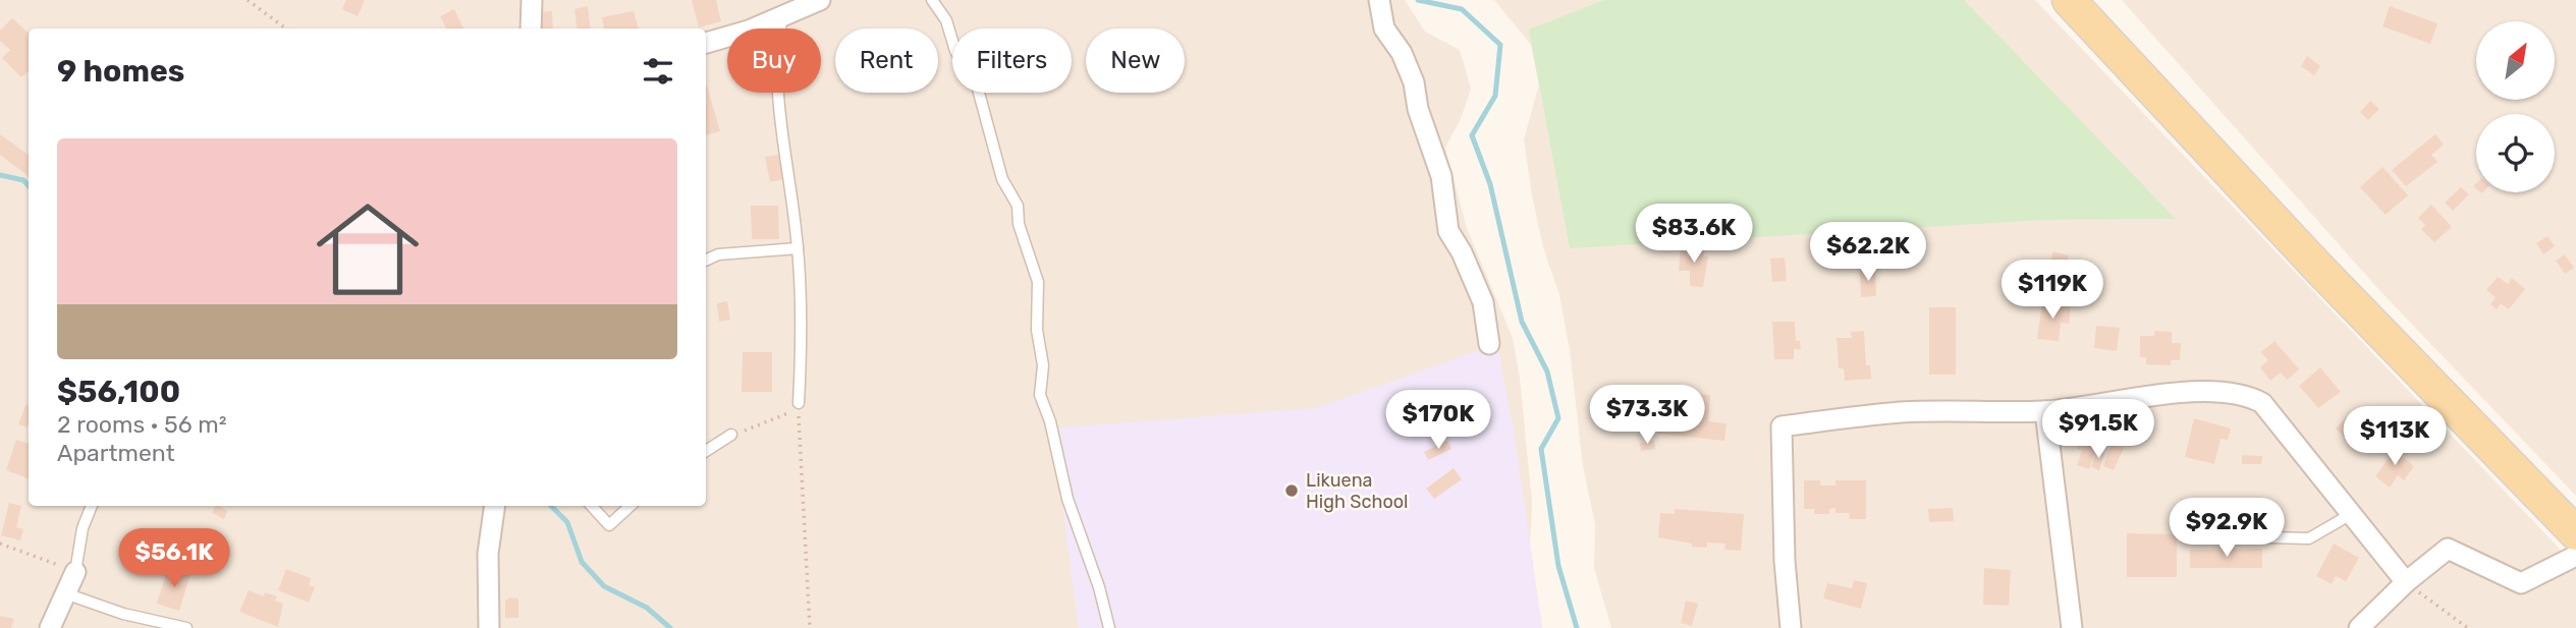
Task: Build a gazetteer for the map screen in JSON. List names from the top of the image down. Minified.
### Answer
{"places":["Likuena High School"],"north":"top right","page":{"chip":["Buy","Rent","Filters","New"],"heading":"9 homes","list":[{"name":"$56,100","note":"2 rooms · 56 m² · Apartment"}],"price":["$83.6K","$62.2K","$119K","$73.3K","$170K","$91.5K","$113K","$92.9K","$56.1K"]}}
